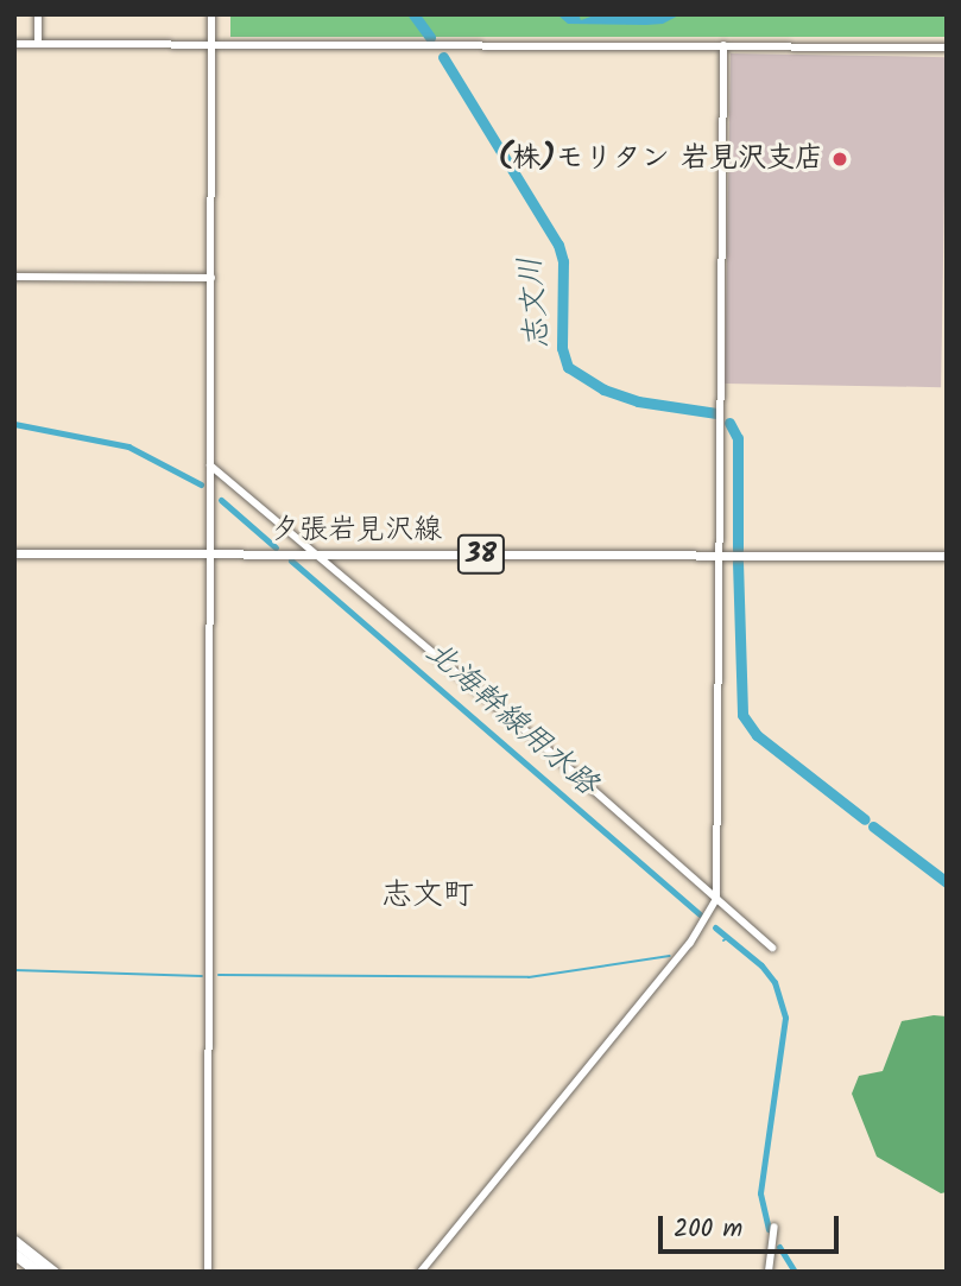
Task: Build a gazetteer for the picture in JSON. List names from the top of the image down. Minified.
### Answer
{"streets":{"main road":["夕張岩見沢線","38"]},"districts":["志文町"],"water":["志文川","北海幹線用水路"],"places":["(株)モリタン 岩見沢支店"],"scale_bar":"200 m"}
